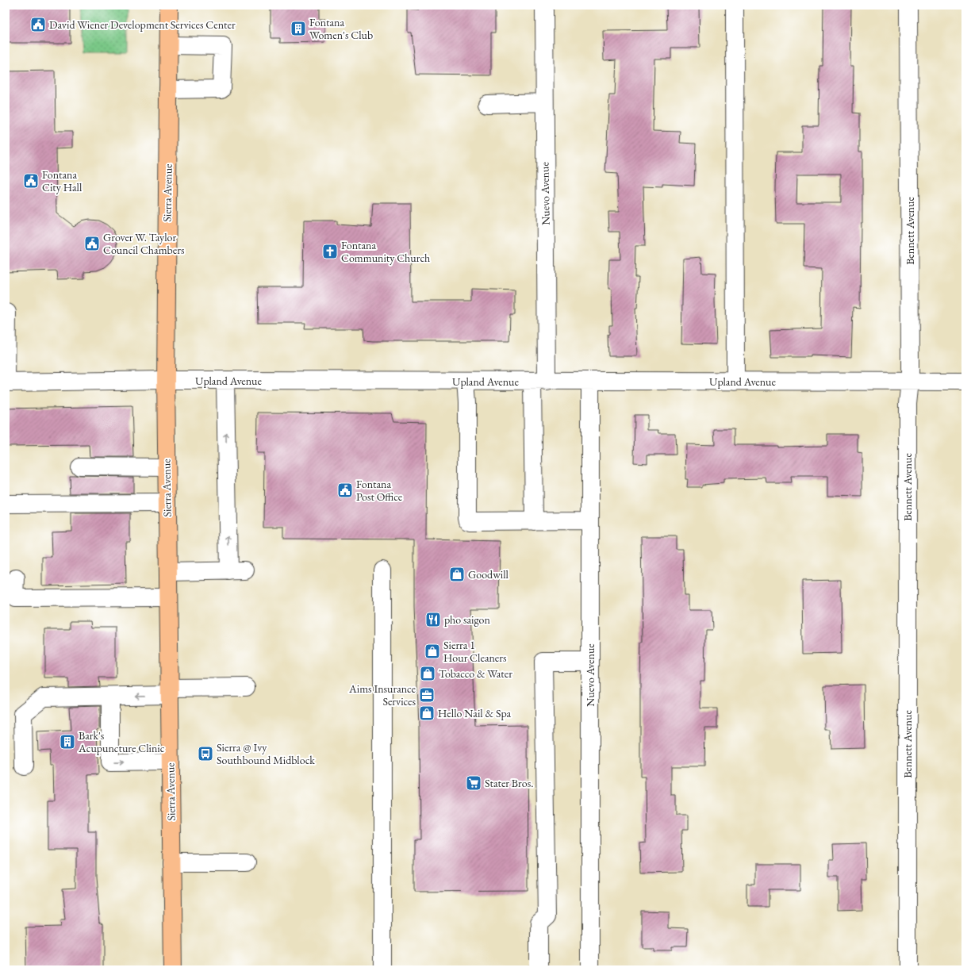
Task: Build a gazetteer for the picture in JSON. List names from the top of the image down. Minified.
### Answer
{"streets":{"main road":["Sierra Avenue"],"street":["Nuevo Avenue","Bennett Avenue","Upland Avenue"]},"crossings":[["Sierra Avenue","Upland Avenue"],["Nuevo Avenue","Upland Avenue"],["Bennett Avenue","Upland Avenue"]],"places":{"public building":["David Wiener Development Services Center","Fontana City Hall","Grover W. Taylor Council Chambers","Fontana Post Office"],"building":["Fontana Women's Club","Bark's Acupuncture Clinic"],"church":["Fontana Community Church"],"shop":["Goodwill","Sierra 1 Hour Cleaners","Tobacco & Water","Hello Nail & Spa"],"restaurant":["pho saigon"],"office":["Aims Insurance Services"],"bus stop":["Sierra @ Ivy Southbound Midblock"],"supermarket":["Stater Bros."]}}
